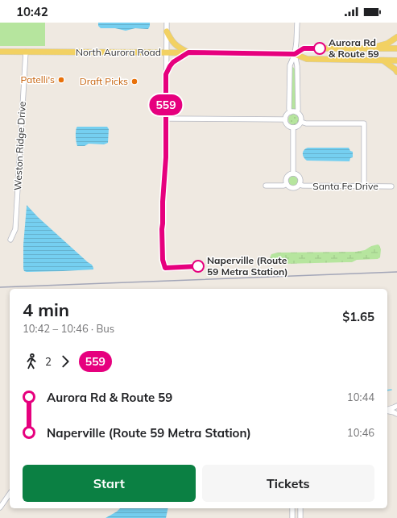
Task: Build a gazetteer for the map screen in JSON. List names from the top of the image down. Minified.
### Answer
{"streets":{"main road":["North Aurora Road"],"street":["Weston Ridge Drive","Santa Fe Drive"]},"crossings":[["North Aurora Road","Weston Ridge Drive"]],"places":["Aurora Rd & Route 59","Patelli's","Draft Picks","Naperville (Route 59 Metra Station)"],"lines":["bus line 559"],"page":{"status":"10:42","on_map":"559","heading":["4 min","10:42 – 10:46 · Bus","$1.65"],"legs":["2","559"],"list":[{"name":"Aurora Rd & Route 59","value":"10:44"},{"name":"Naperville (Route 59 Metra Station)","value":"10:46"}],"buttons":["Start","Tickets"]}}
